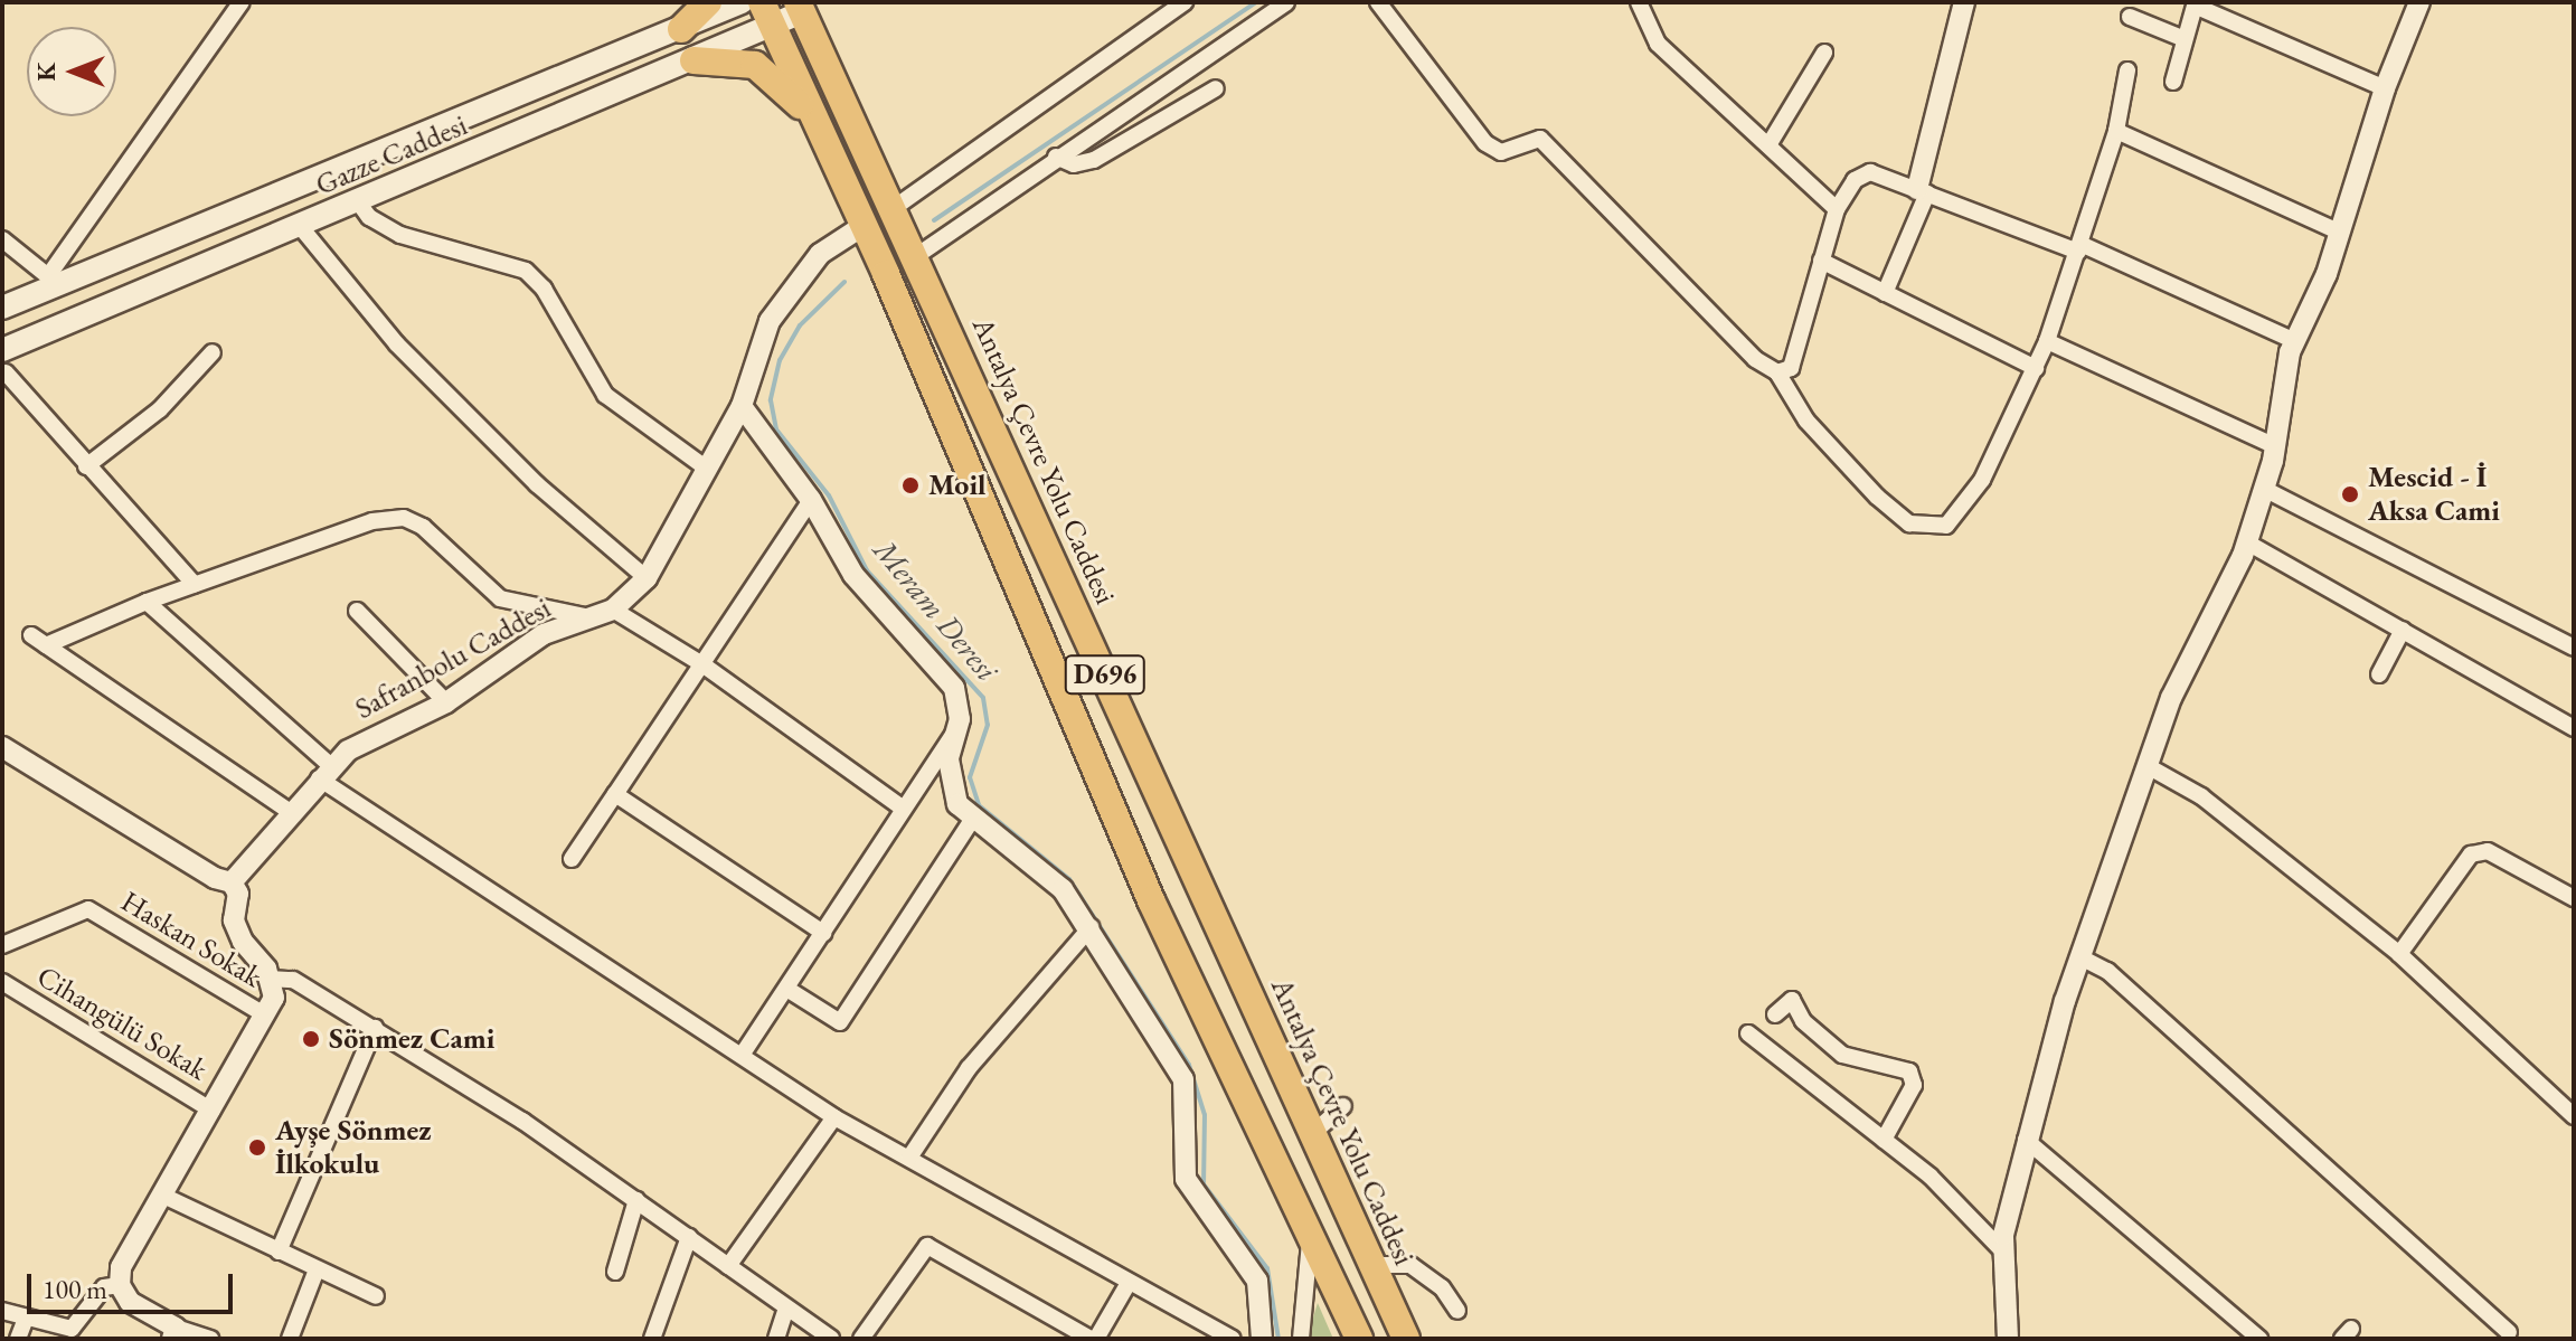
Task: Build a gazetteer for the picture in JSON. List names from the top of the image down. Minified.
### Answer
{"streets":{"highway":["Antalya Çevre Yolu Caddesi","D696"],"main road":["Gazze Caddesi"],"street":["Safranbolu Caddesi","Haskan Sokak","Cihangülü Sokak"]},"crossings":[["Gazze Caddesi","Antalya Çevre Yolu Caddesi"],["Gazze Caddesi","D696"],["Safranbolu Caddesi","D696"]],"water":["Meram Deresi"],"places":["Moil","Mescid - İ Aksa Cami","Sönmez Cami","Ayşe Sönmez İlkokulu"],"scale_bar":"100 m","north":"left"}
